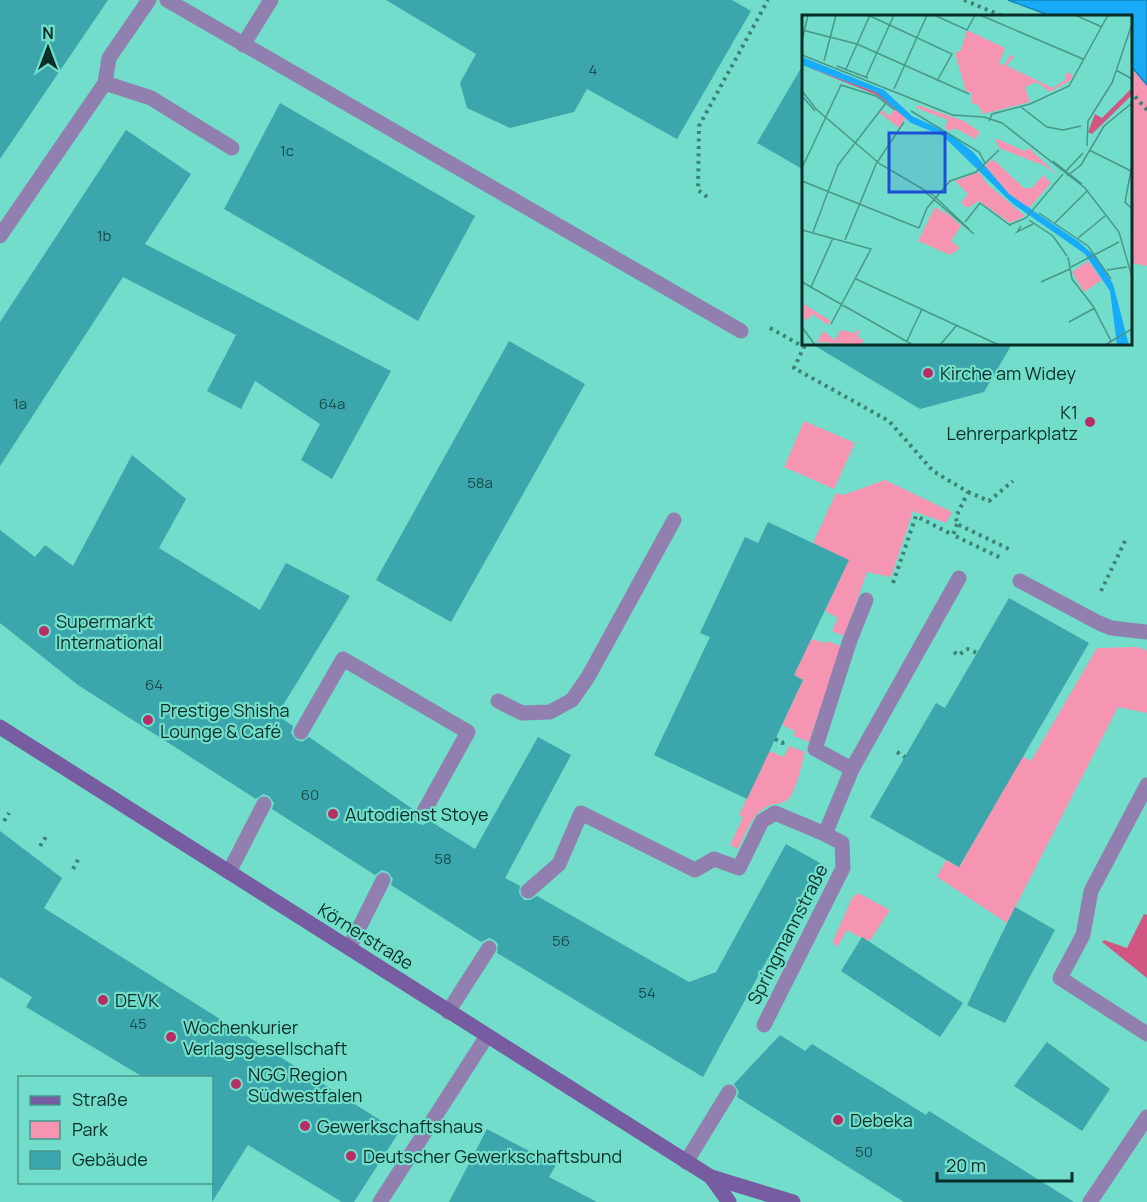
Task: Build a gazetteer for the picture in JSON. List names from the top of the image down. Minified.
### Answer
{"streets":{"street":["Springmannstraße","Körnerstraße"]},"places":["Kirche am Widey","K1 Lehrerparkplatz","Supermarkt International","Prestige Shisha Lounge & Café","Autodienst Stoye","DEVK","Wochenkurier Verlagsgesellschaft","NGG Region Südwestfalen","Debeka","Gewerkschaftshaus","Deutscher Gewerkschaftsbund"],"house_numbers":["4","1c","1b","1a","64a","58a","64","60","58","56","54","45","50"],"legend":["Straße","Park","Gebäude"],"scale_bar":"20 m","north":"top"}
